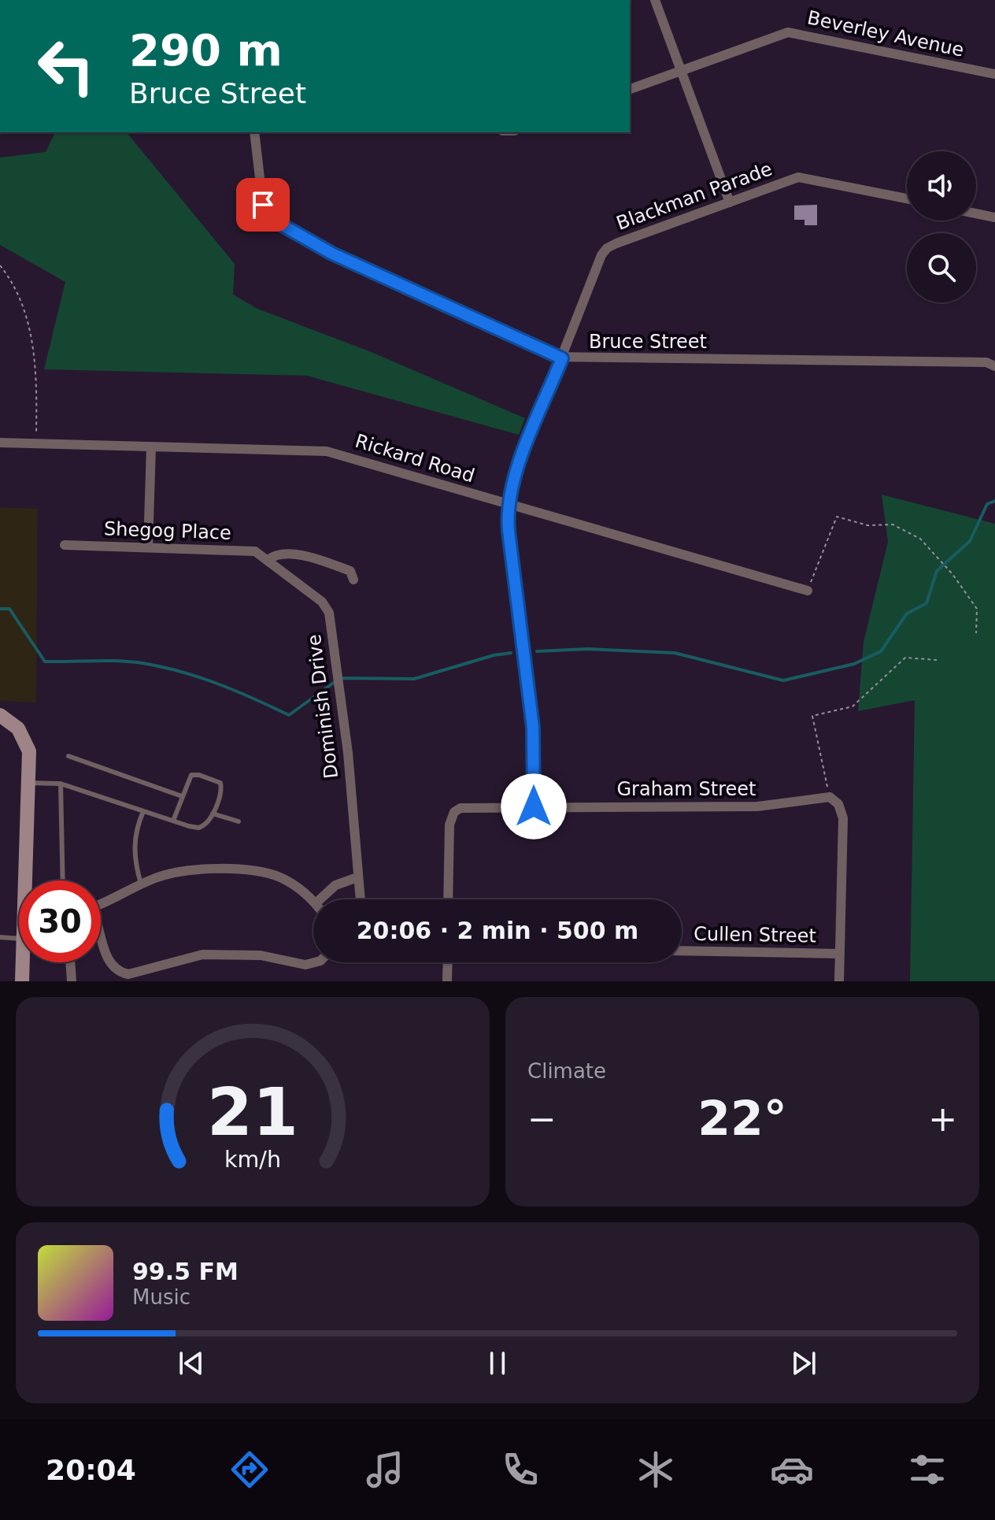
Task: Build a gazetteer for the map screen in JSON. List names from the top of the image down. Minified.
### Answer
{"streets":{"street":["Beverley Avenue","Blackman Parade","Bruce Street","Rickard Road","Shegog Place","Dominish Drive","Graham Street","Cullen Street"]},"crossings":[["Blackman Parade","Bruce Street"],["Blackman Parade","Rickard Road"],["Blackman Parade","Graham Street"],["Shegog Place","Dominish Drive"]],"page":{"turn":["290 m","Bruce Street"],"limit":"30","trip":"20:06 · 2 min · 500 m","tile":"Climate","heat":["−","22°","+"],"song":["99.5 FM","Music"],"tabs":"20:04","gauge":["21","km/h"]}}
